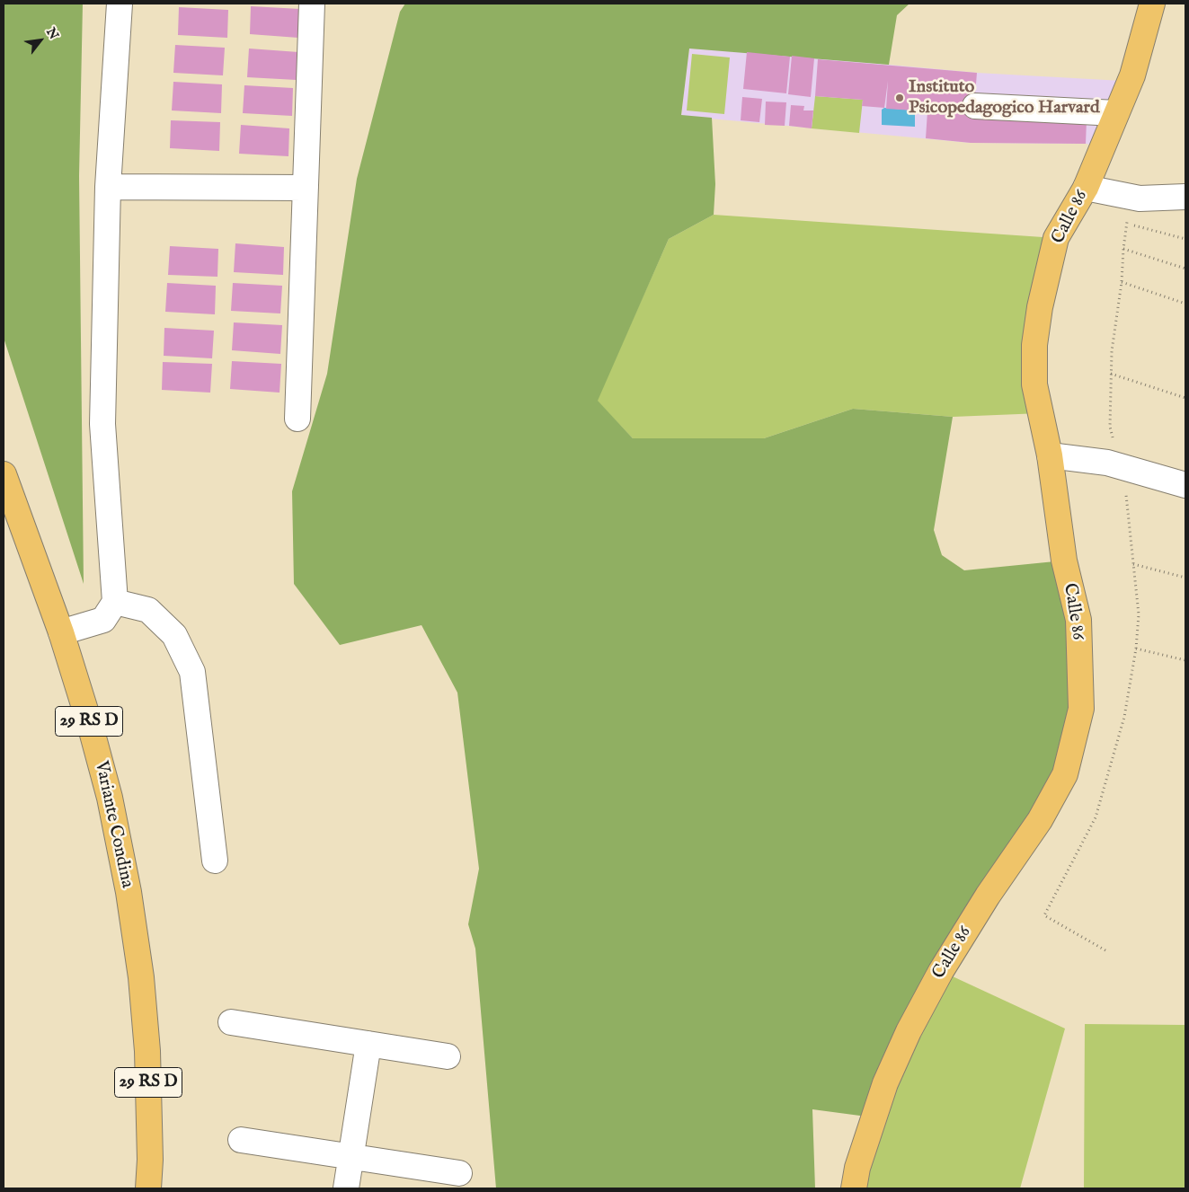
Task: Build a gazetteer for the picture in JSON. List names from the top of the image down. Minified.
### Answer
{"streets":{"main road":["Calle 86","29 RS D","Variante Condina"]},"places":["Instituto Psicopedagogico Harvard"],"north":"top right"}
